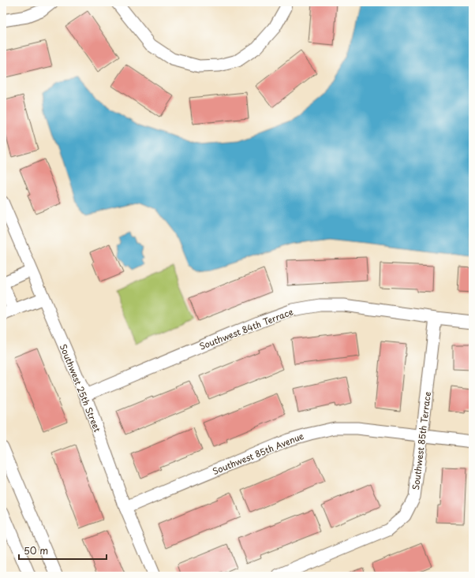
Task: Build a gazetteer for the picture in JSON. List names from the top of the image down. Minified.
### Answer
{"streets":{"street":["Southwest 84th Terrace","Southwest 25th Street","Southwest 85th Terrace","Southwest 85th Avenue"]},"crossings":[["Southwest 84th Terrace","Southwest 25th Street"],["Southwest 84th Terrace","Southwest 85th Terrace"],["Southwest 25th Street","Southwest 85th Avenue"],["Southwest 85th Terrace","Southwest 85th Avenue"]],"scale_bar":"50 m"}
